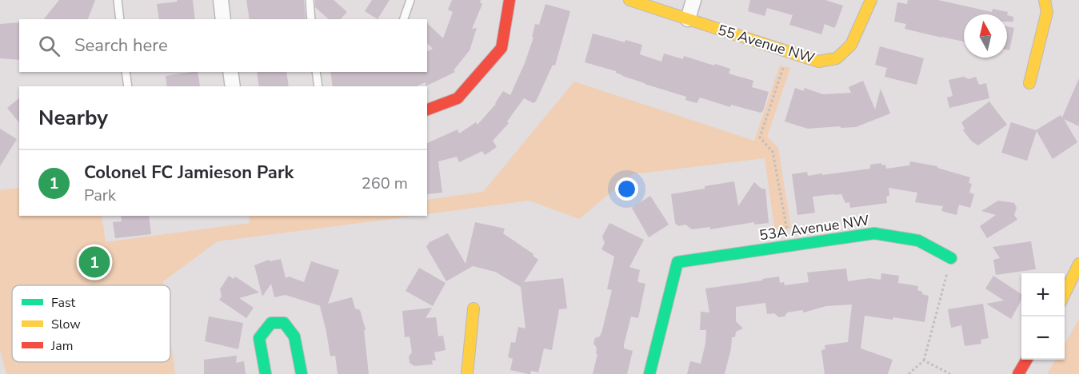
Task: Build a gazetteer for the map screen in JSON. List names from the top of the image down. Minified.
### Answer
{"streets":{"street":["55 Avenue NW","53A Avenue NW"]},"legend":["Fast","Slow","Jam"],"north":"top","page":{"search":"Search here","heading":"Nearby","list":[{"mark":"1","name":"Colonel FC Jamieson Park","note":"Park","value":"260 m"}],"pins":"1","map_buttons":["+","−"]}}
